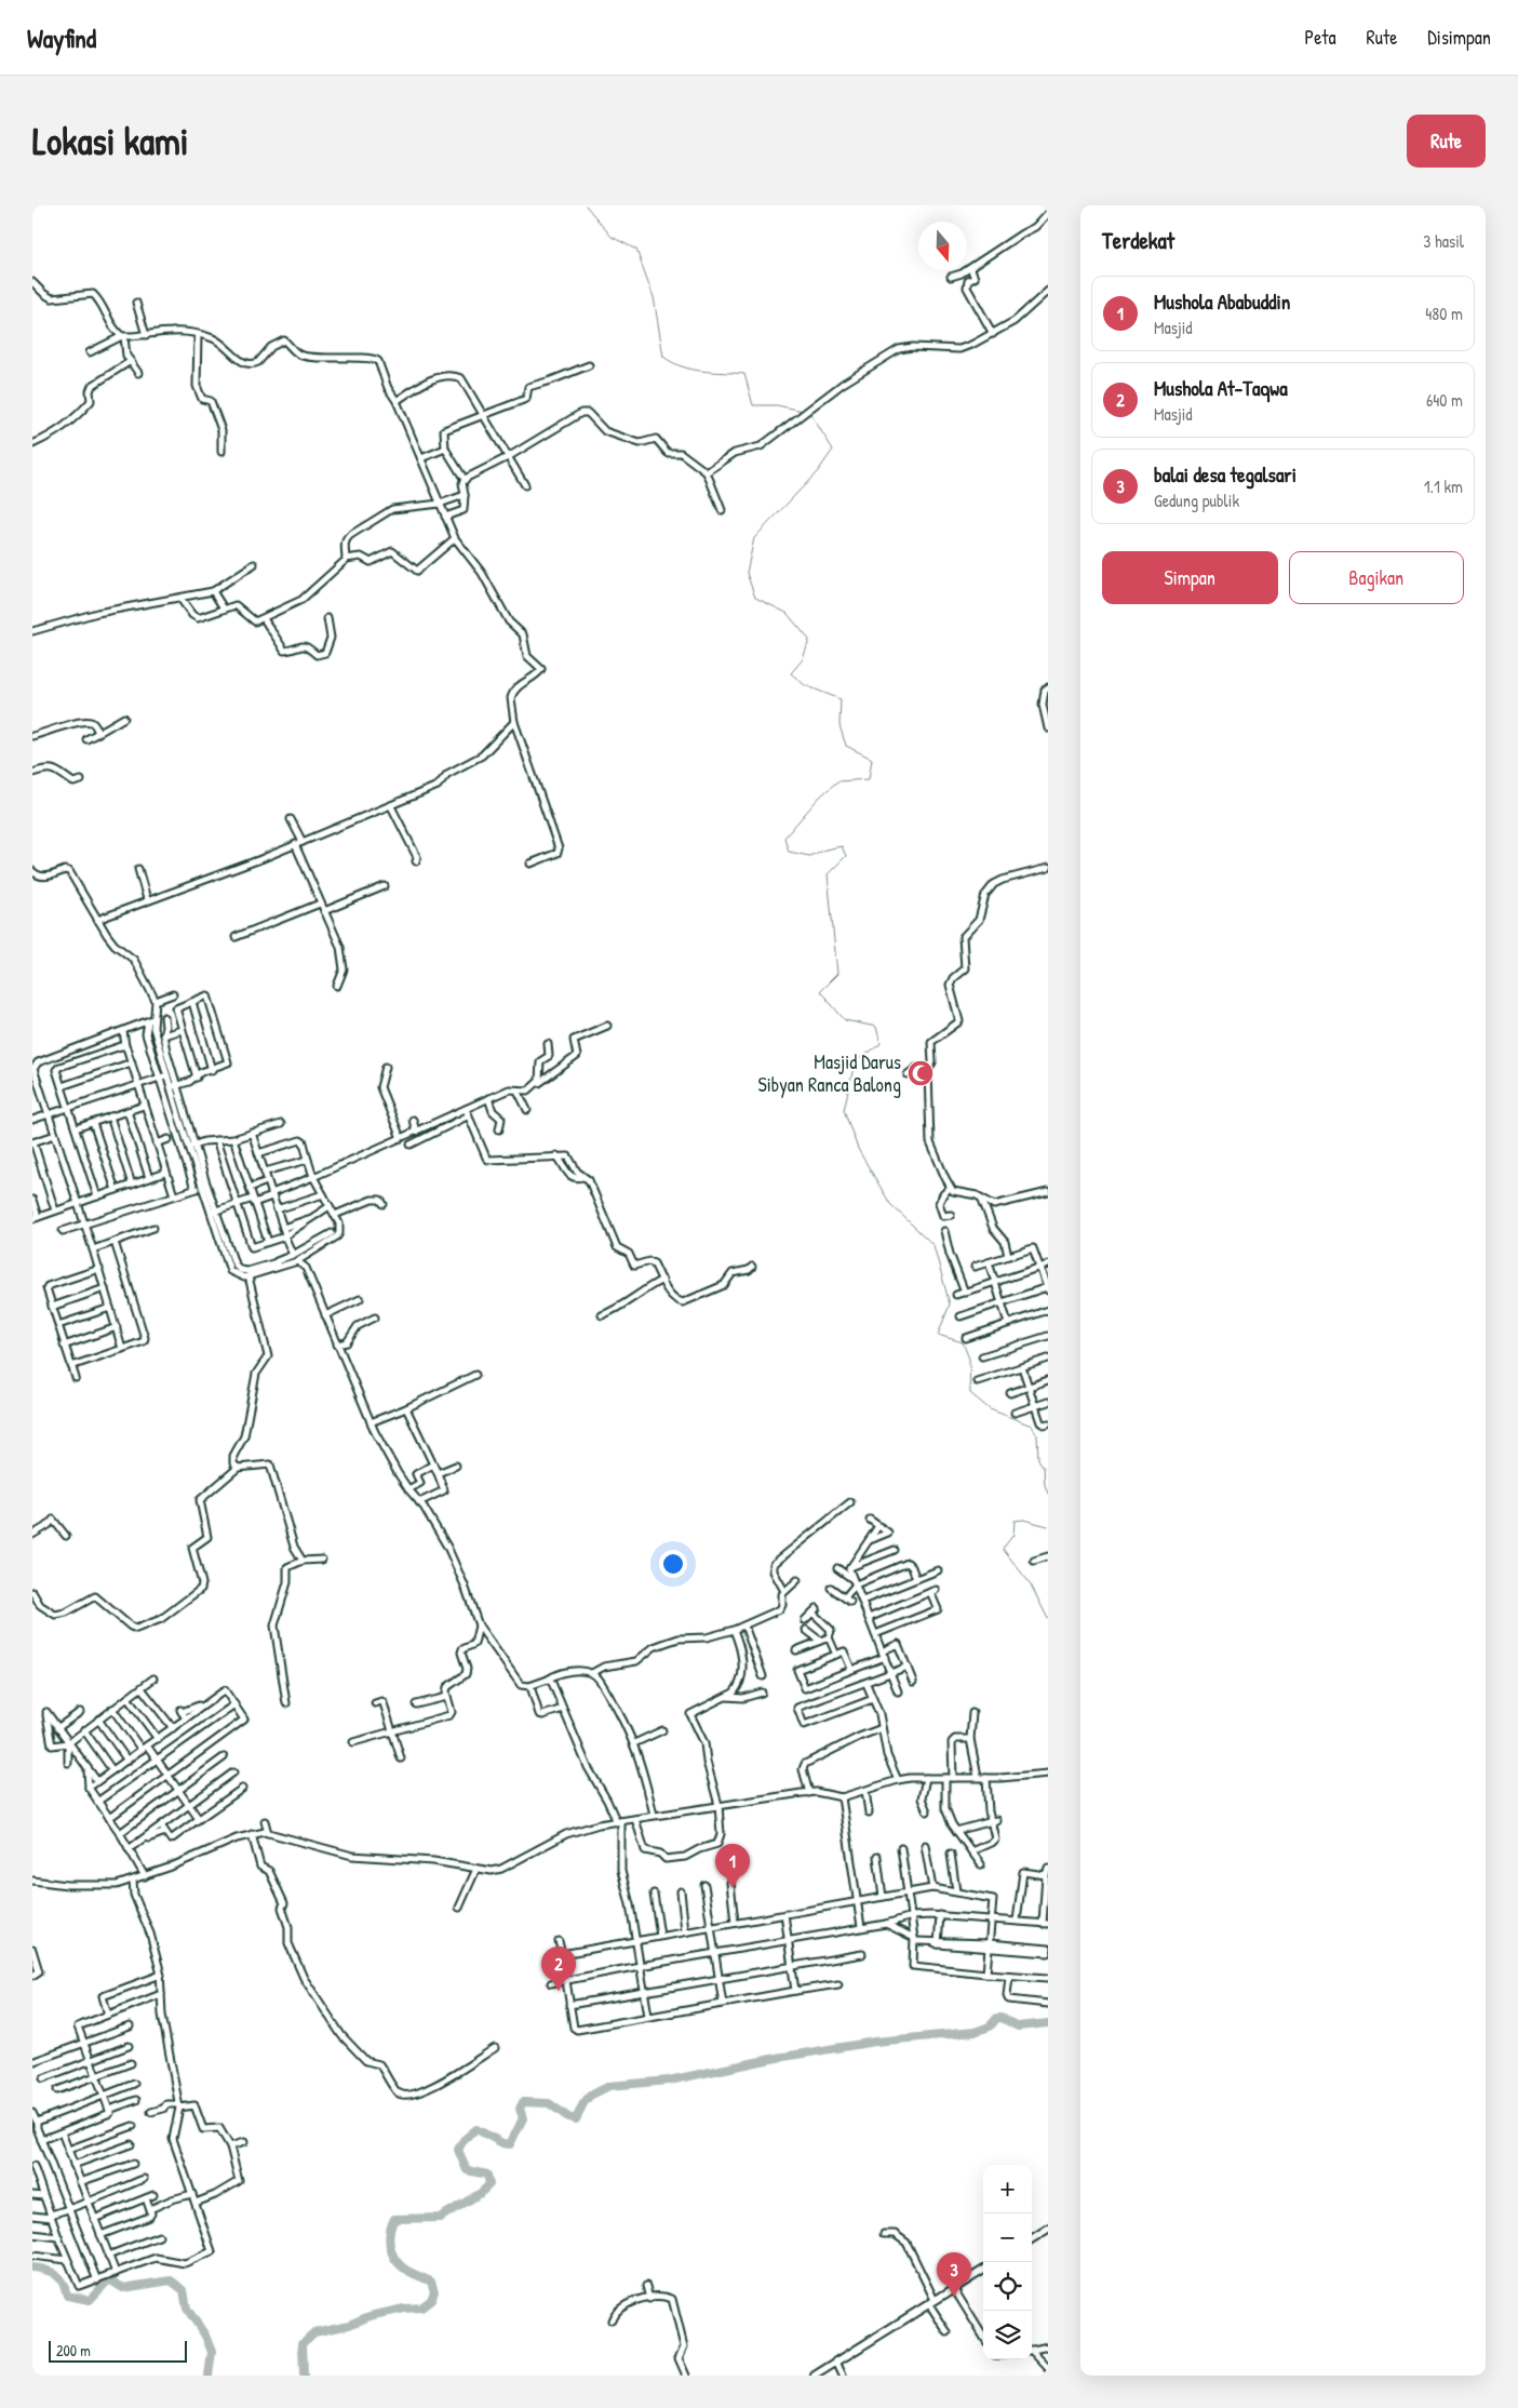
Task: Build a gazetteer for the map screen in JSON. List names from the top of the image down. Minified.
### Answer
{"places":{"mosque":["Masjid Darus Sibyan Ranca Balong"]},"scale_bar":"200 m","north":"bottom","page":{"header":"Wayfind","nav":["Peta","Rute","Disimpan"],"buttons":["Rute",["Simpan","Bagikan"]],"title":"Lokasi kami","heading":["Terdekat","3 hasil"],"list":[{"mark":"1","name":"Mushola Ababuddin","note":"Masjid","value":"480 m"},{"mark":"2","name":"Mushola At-Taqwa","note":"Masjid","value":"640 m"},{"mark":"3","name":"balai desa tegalsari","note":"Gedung publik","value":"1.1 km"}],"pins":["1","2","3"],"map_buttons":["+","−"],"scale":"200 m"}}
